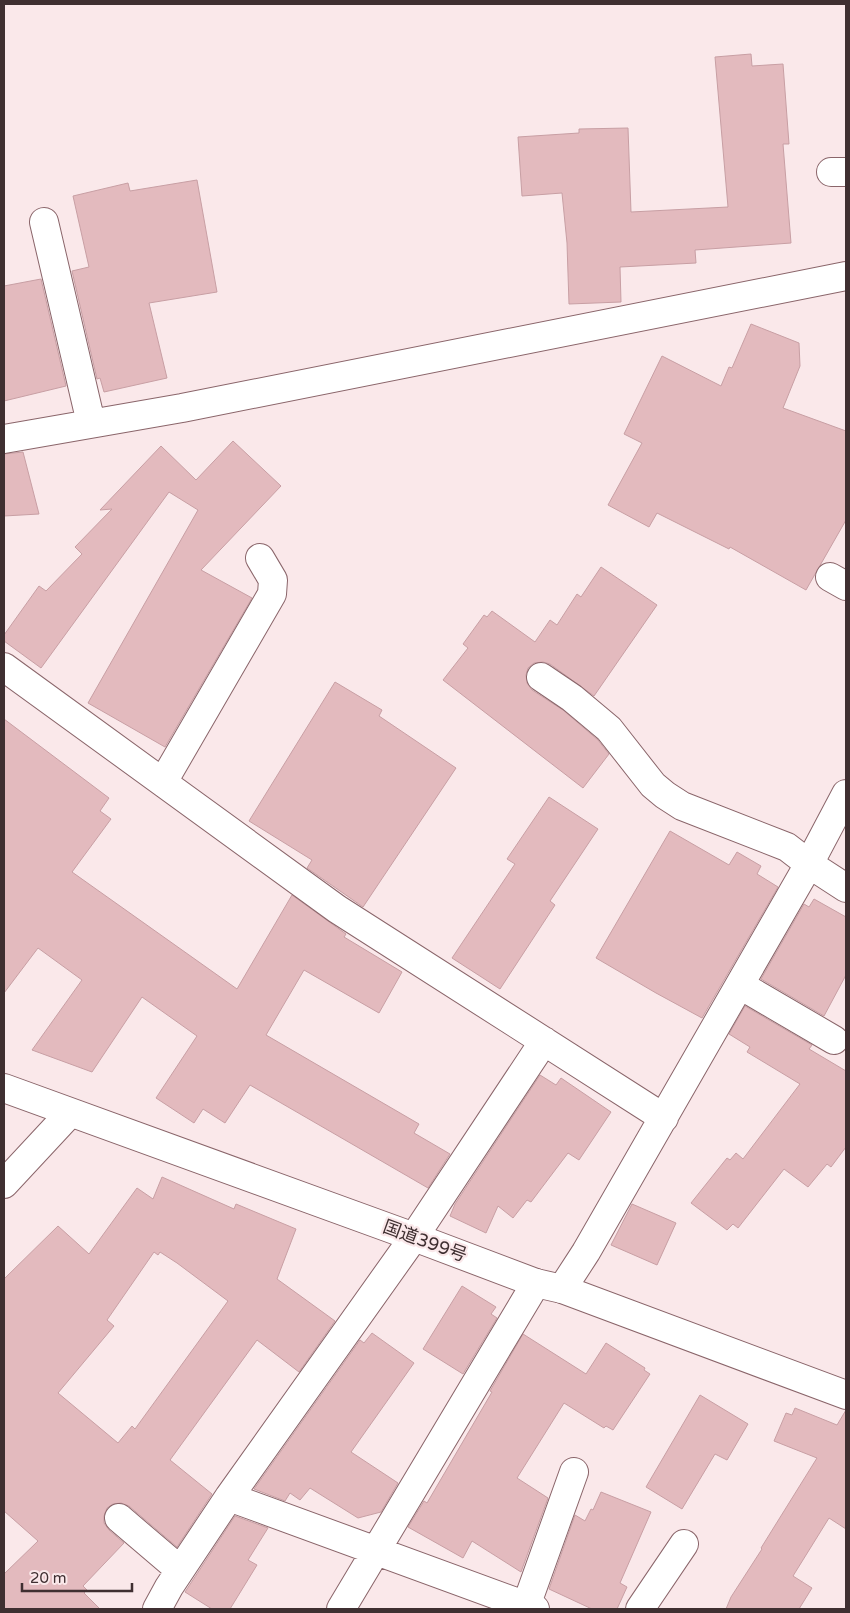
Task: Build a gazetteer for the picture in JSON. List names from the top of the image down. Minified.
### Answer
{"streets":{"main road":["国道399号"]},"scale_bar":"20 m"}
